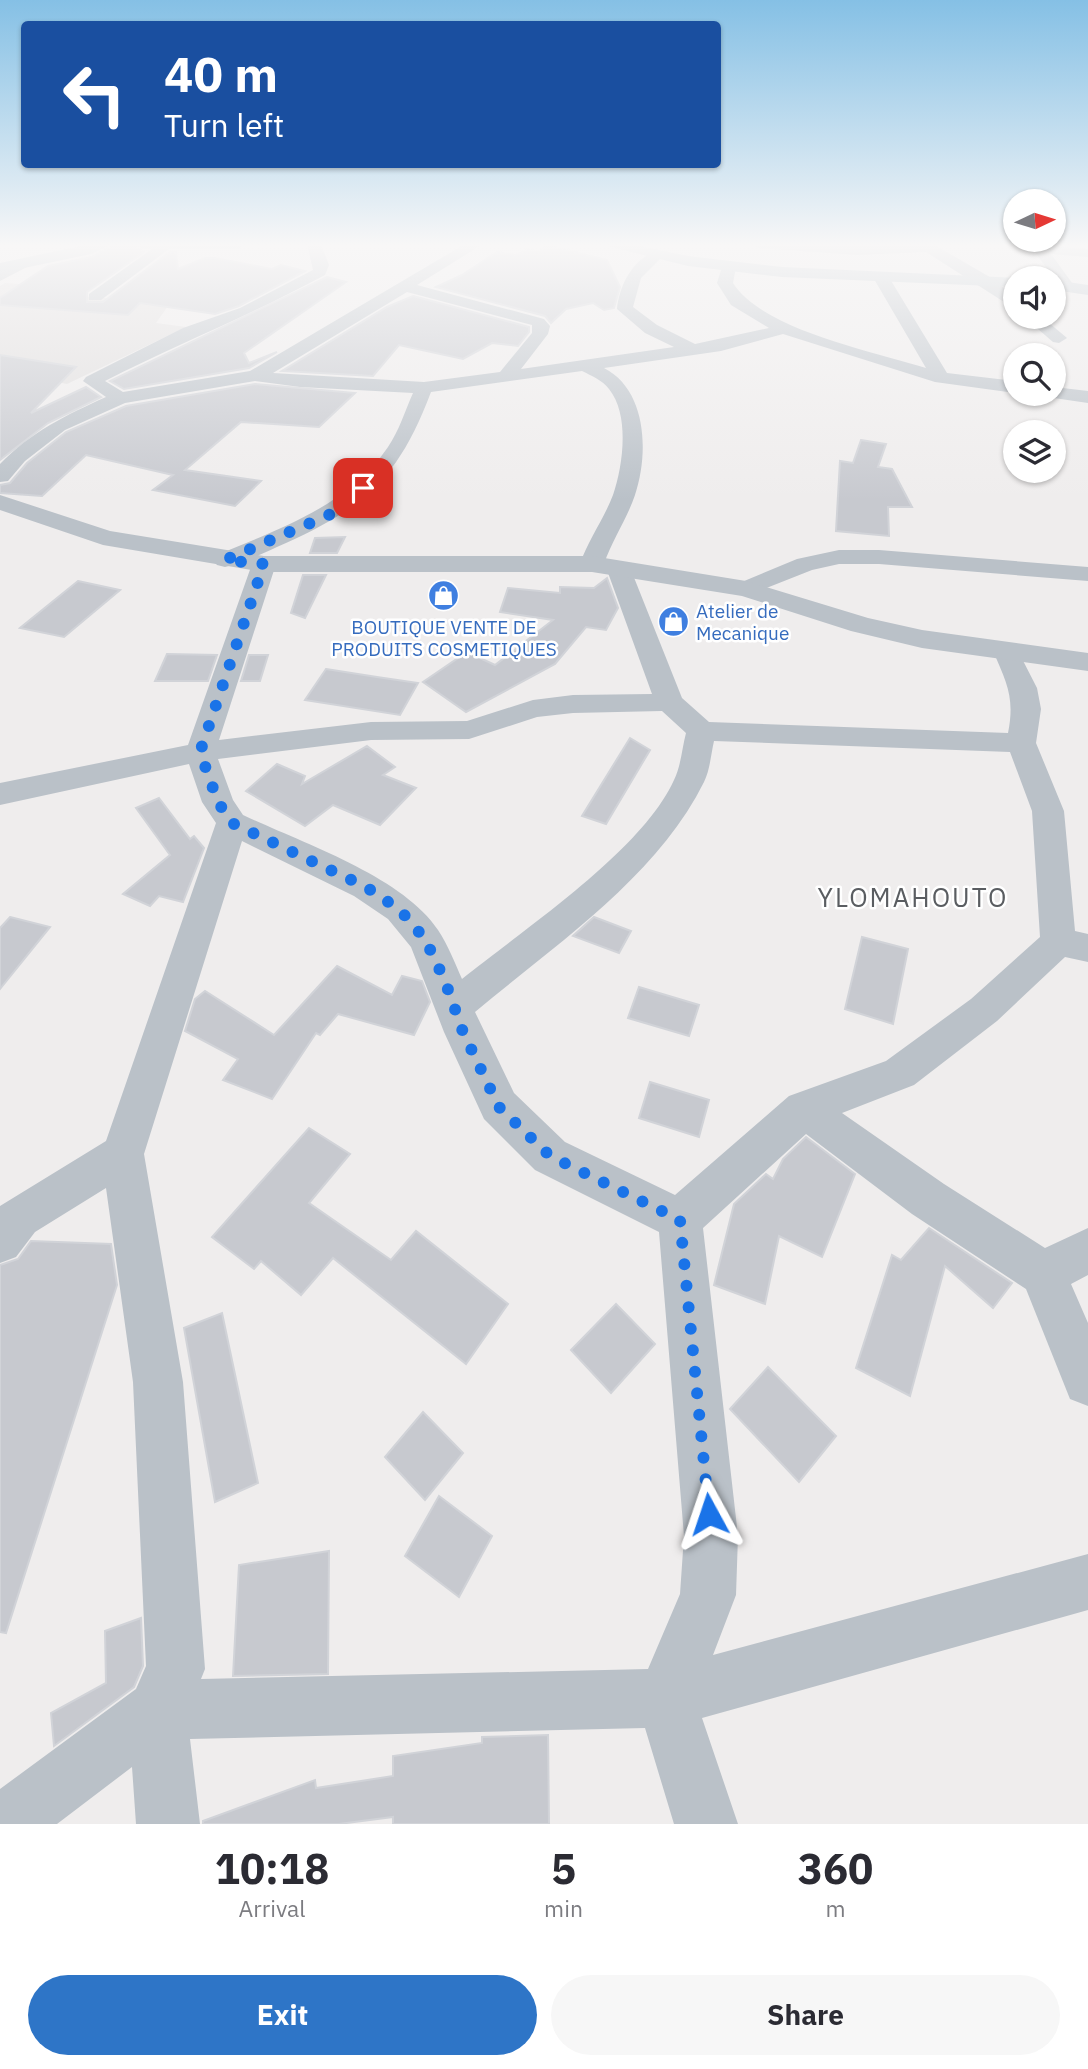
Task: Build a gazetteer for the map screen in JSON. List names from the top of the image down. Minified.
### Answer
{"districts":["YLOMAHOUTO"],"places":{"shop":["BOUTIQUE VENTE DE PRODUITS COSMETIQUES","Atelier de Mecanique"]},"north":"right","page":{"turn":["40 m","Turn left"],"eta":["10:18","Arrival","5","min","360","m"],"buttons":["Exit","Share"]}}
